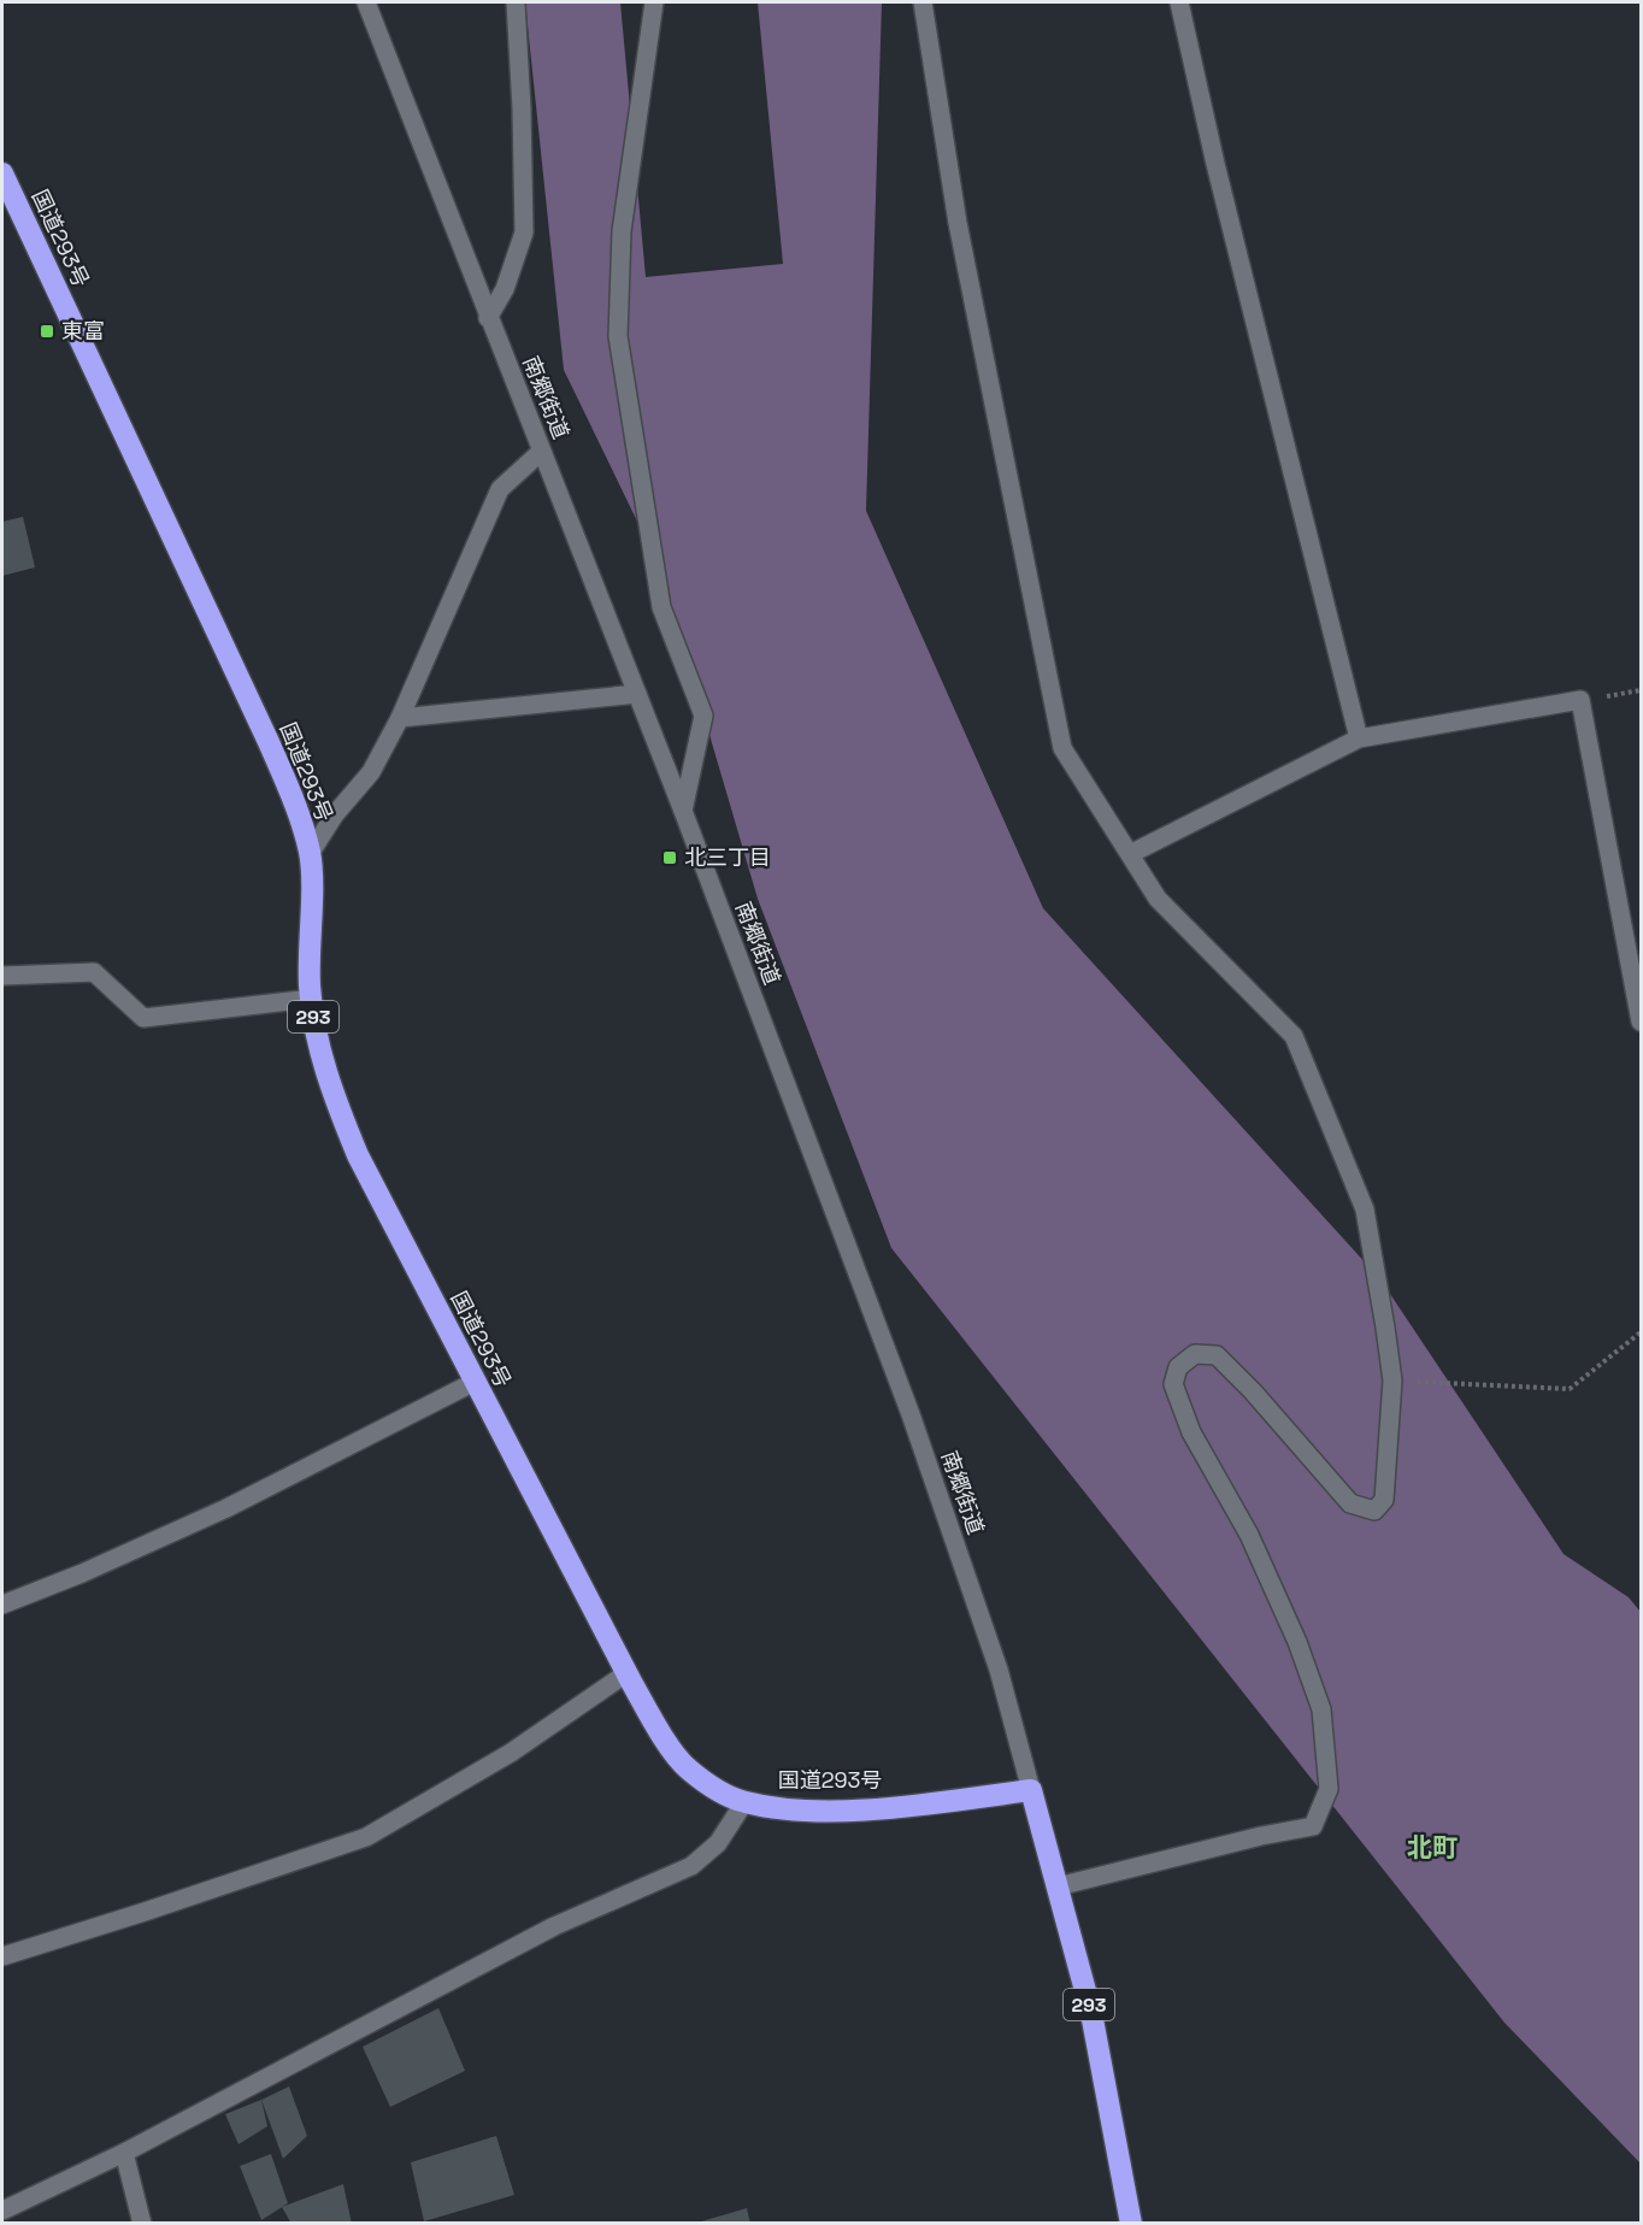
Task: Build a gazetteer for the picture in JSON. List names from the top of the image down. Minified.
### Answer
{"streets":{"highway":["国道293号","293"],"street":["南郷街道"]},"crossings":[["国道293号","南郷街道"],["国道293号","293"],["南郷街道","293"]],"districts":["北町"],"places":{"transit":["東富","北三丁目"]}}
